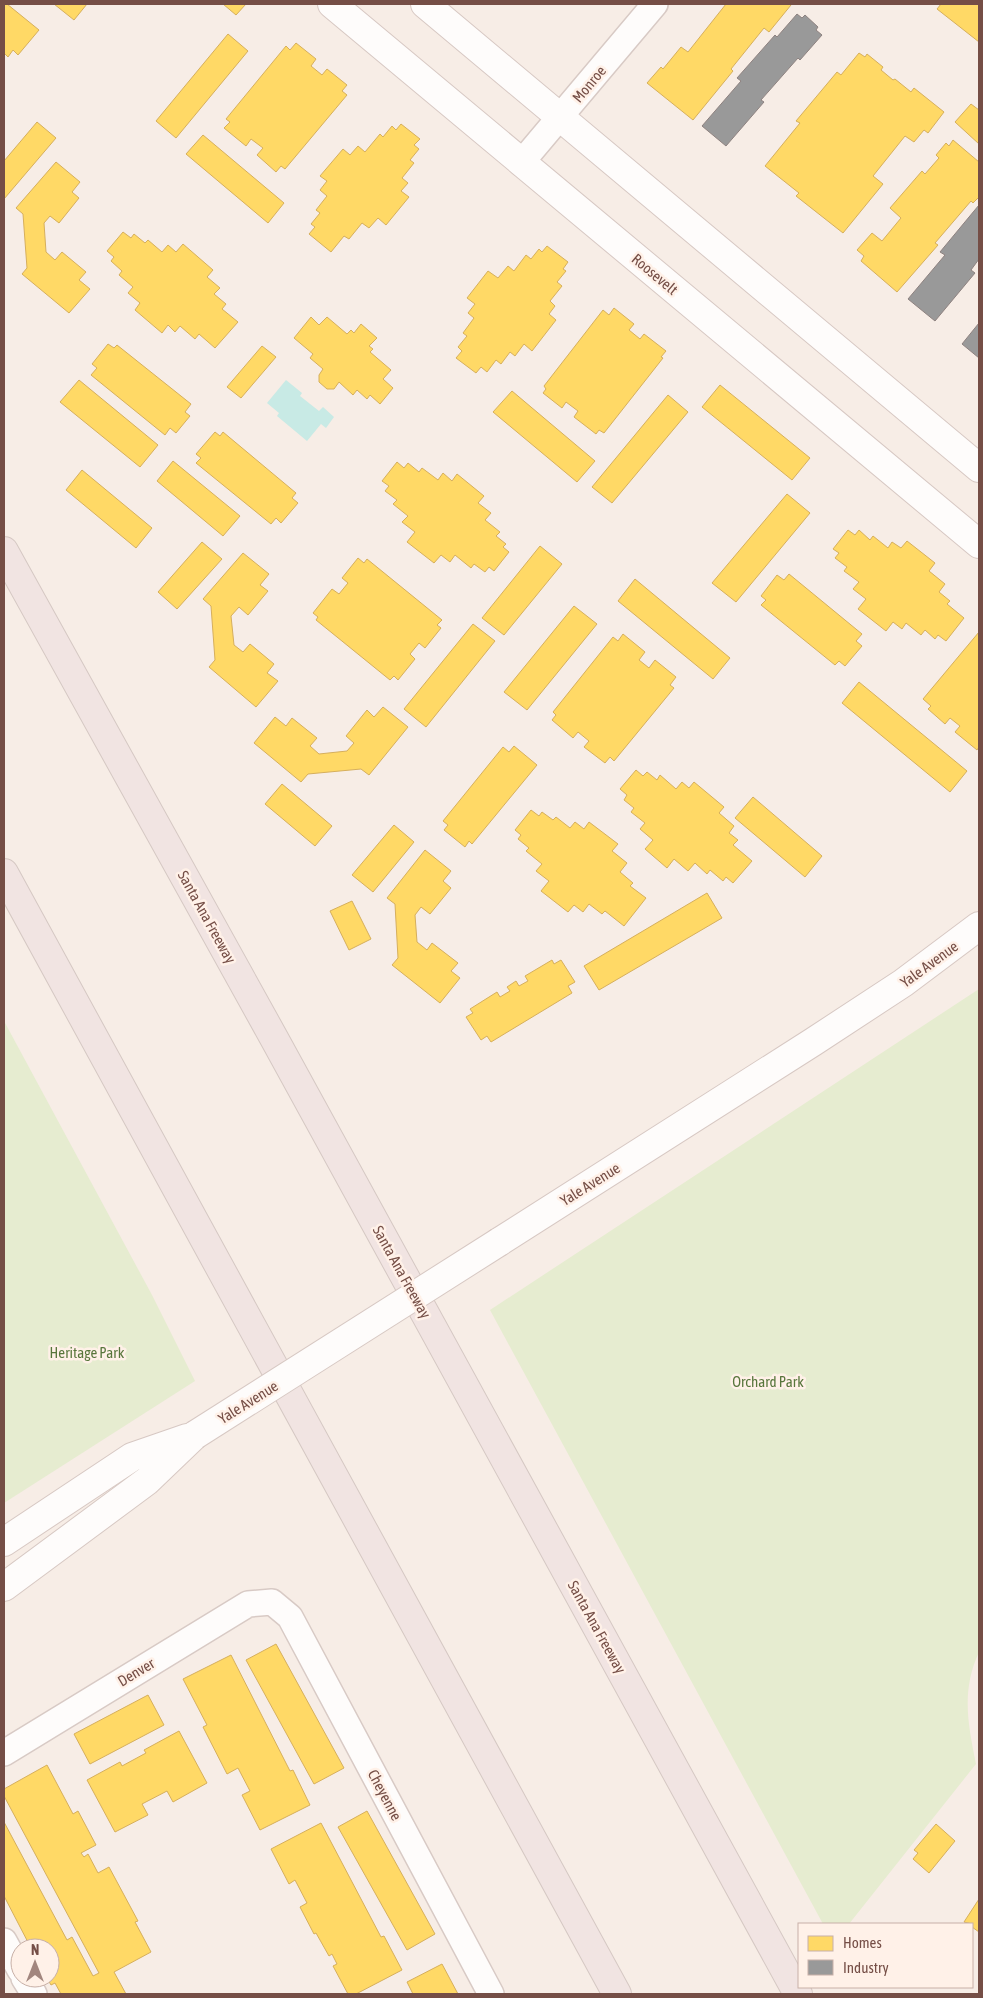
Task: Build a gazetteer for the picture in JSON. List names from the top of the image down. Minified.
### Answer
{"streets":{"highway":["Santa Ana Freeway"],"street":["Monroe","Roosevelt","Yale Avenue","Denver","Cheyenne"]},"crossings":[["Monroe","Roosevelt"],["Denver","Cheyenne"]],"parks":["Heritage Park","Orchard Park"],"legend":["Homes","Industry"],"north":"top"}
